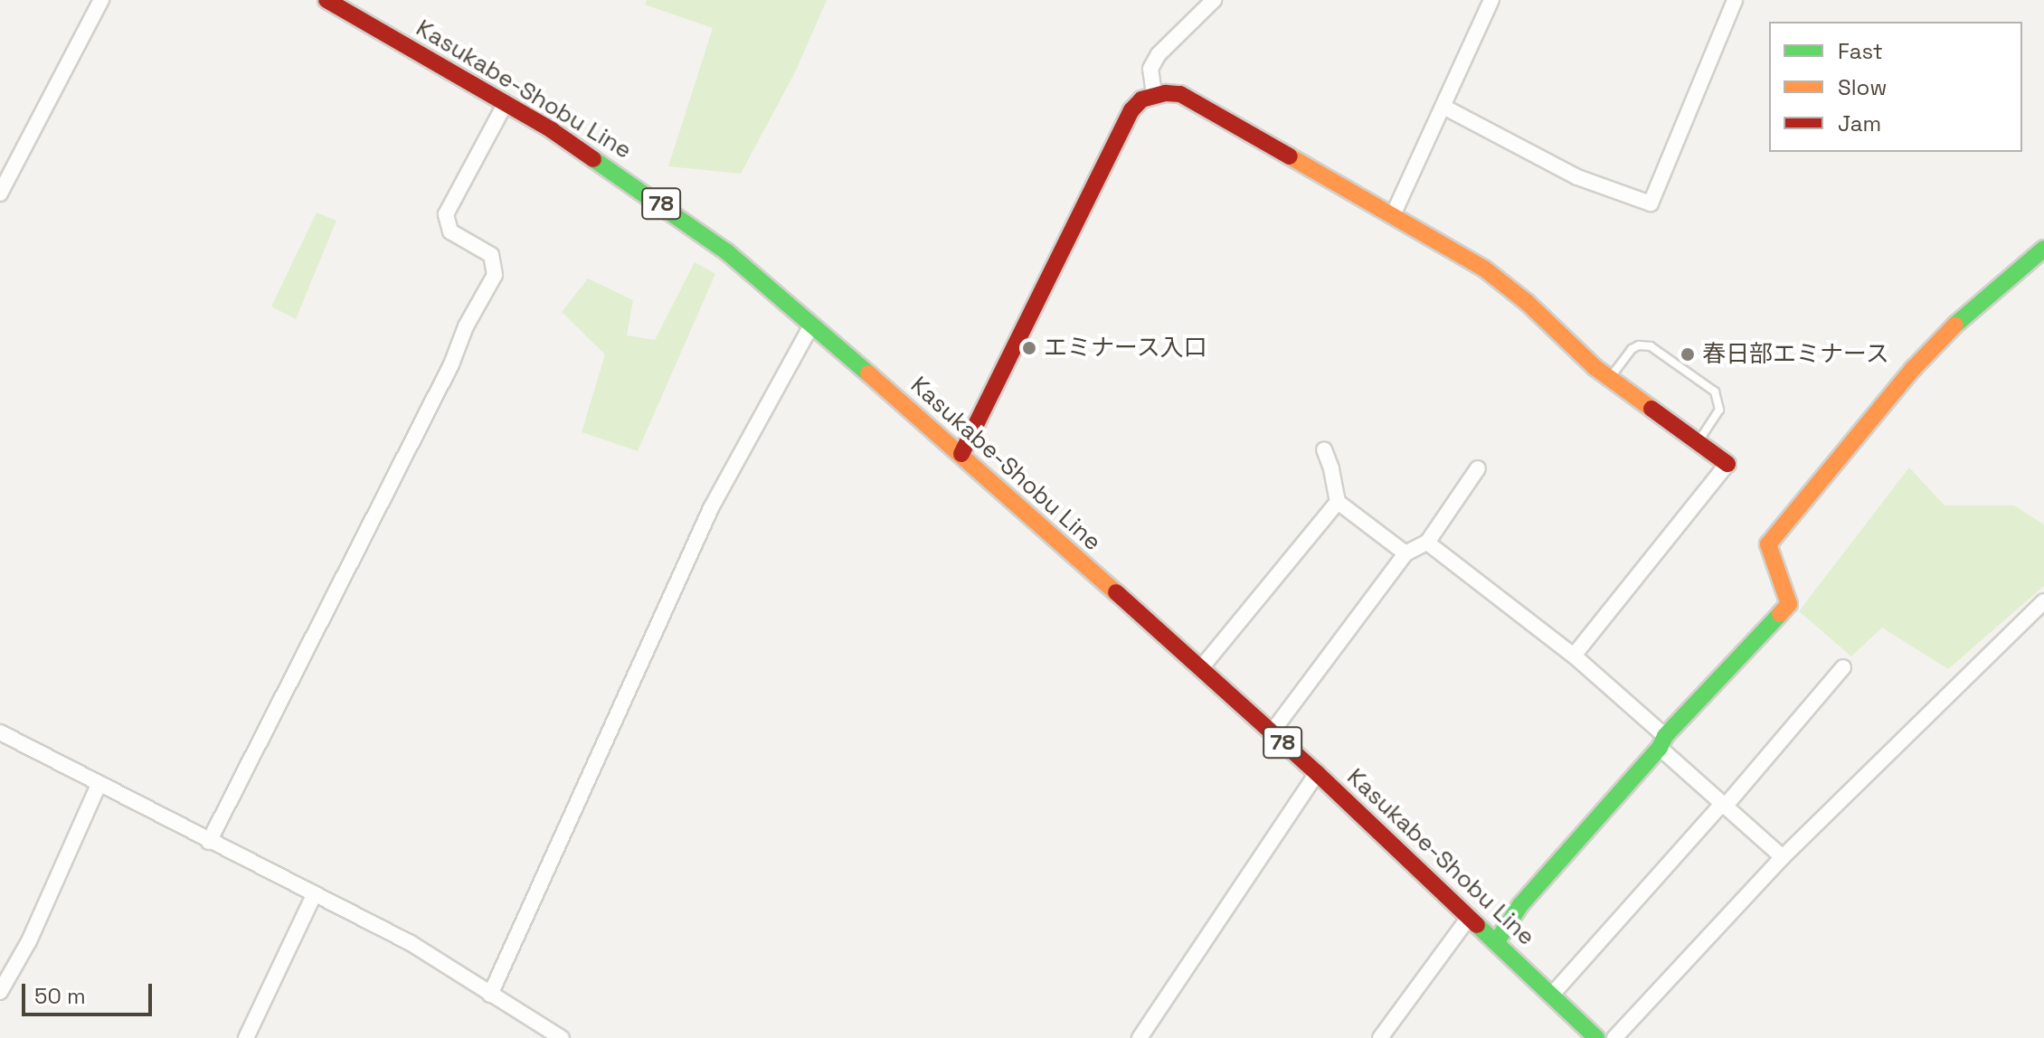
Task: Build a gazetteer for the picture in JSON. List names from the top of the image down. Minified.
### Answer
{"streets":{"street":["Kasukabe-Shobu Line","78"]},"places":["エミナース入口","春日部エミナース"],"legend":["Fast","Slow","Jam"],"scale_bar":"50 m"}
